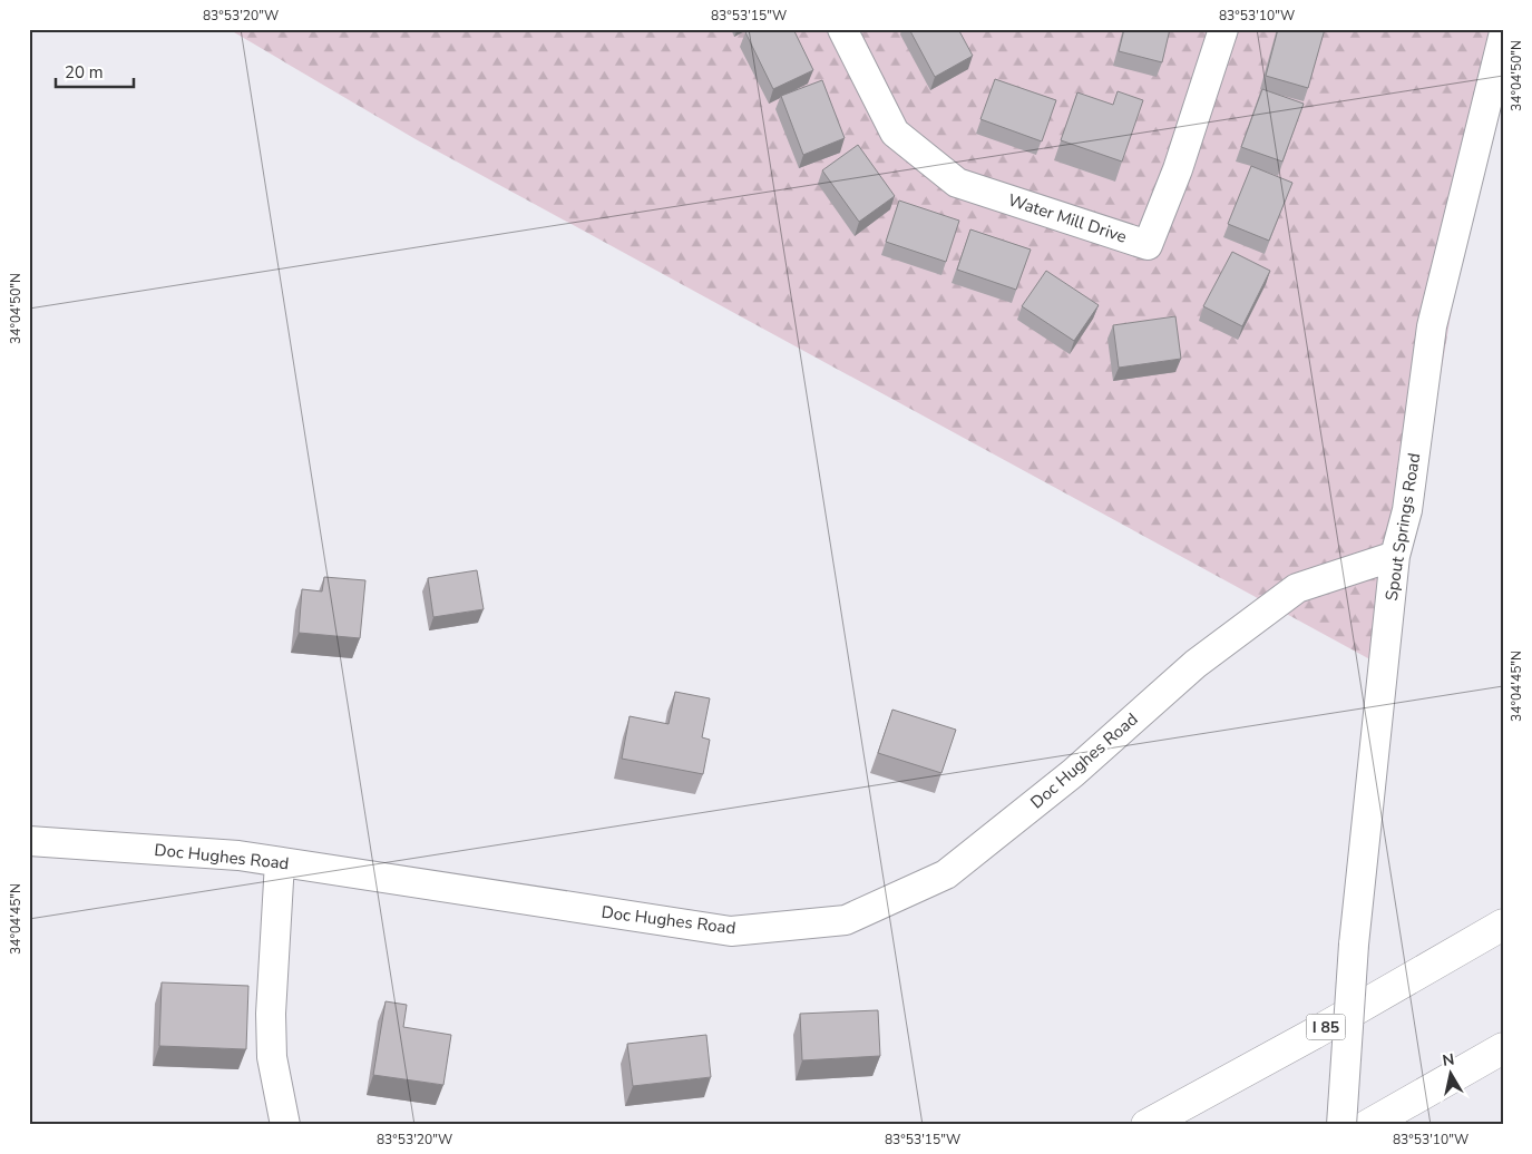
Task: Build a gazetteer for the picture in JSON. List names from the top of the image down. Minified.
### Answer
{"streets":{"highway":["I 85"],"street":["Water Mill Drive","Spout Springs Road","Doc Hughes Road"]},"crossings":[["Spout Springs Road","Doc Hughes Road"]],"scale_bar":"20 m","north":"top","coordinates":["83°53'20\"W","83°53'15\"W","83°53'10\"W","34°04'50\"N","34°04'45\"N"]}
